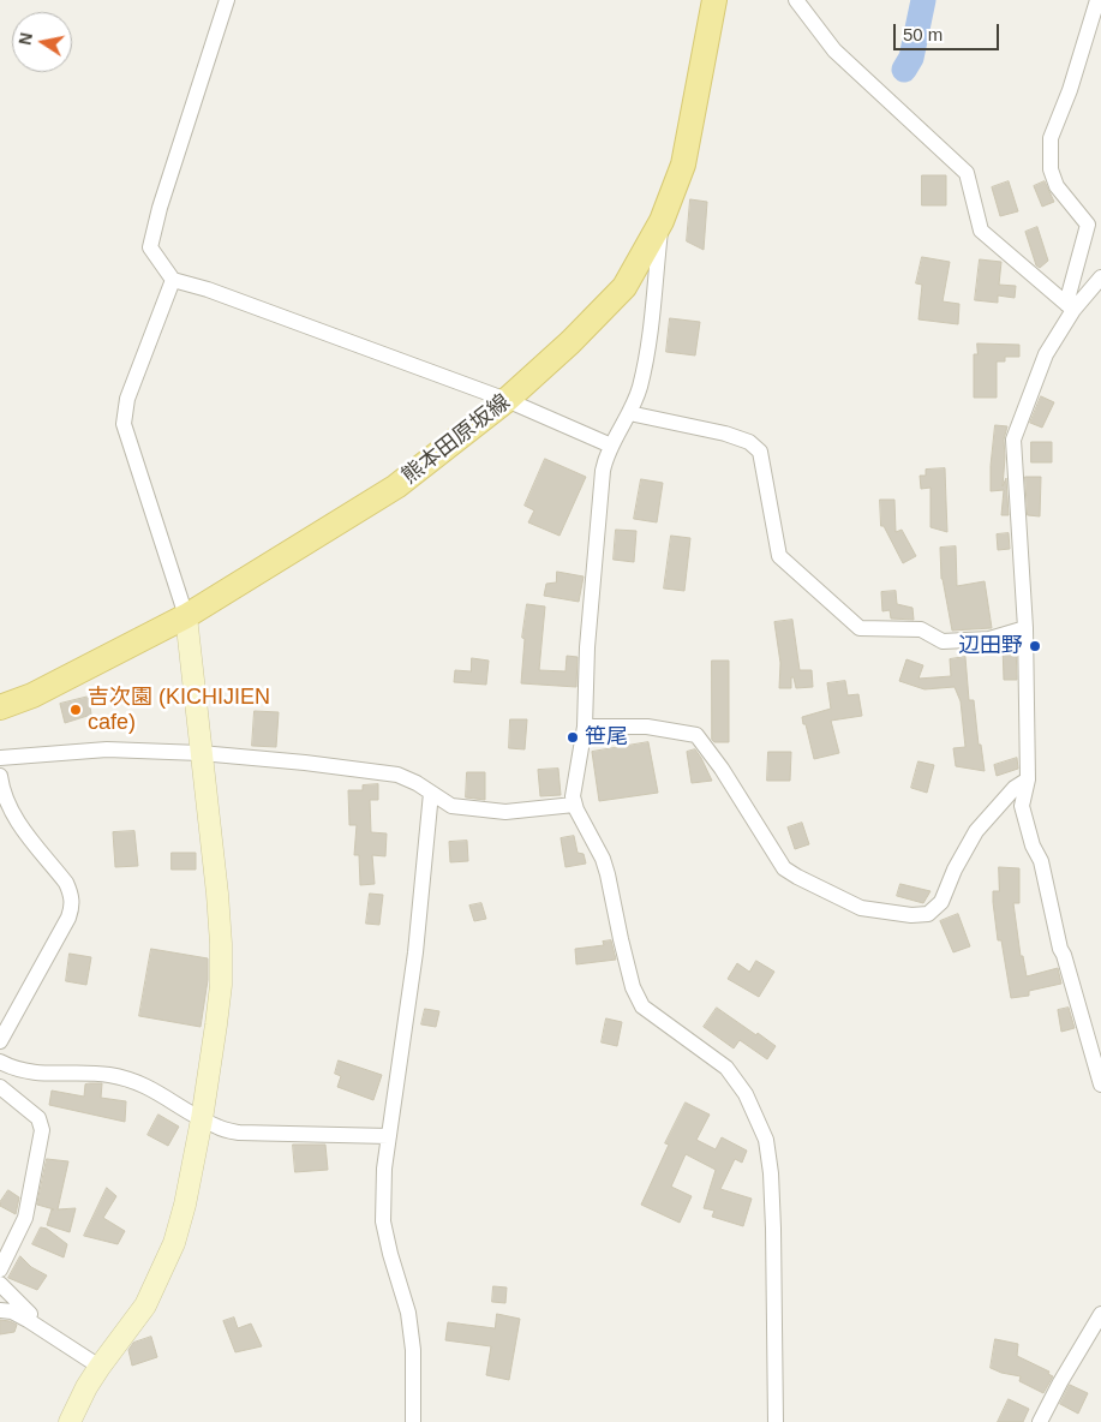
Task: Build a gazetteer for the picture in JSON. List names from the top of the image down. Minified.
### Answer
{"streets":{"main road":["熊本田原坂線"]},"places":["辺田野","吉次園 (KICHIJIEN cafe)","笹尾"],"scale_bar":"50 m","north":"left"}
